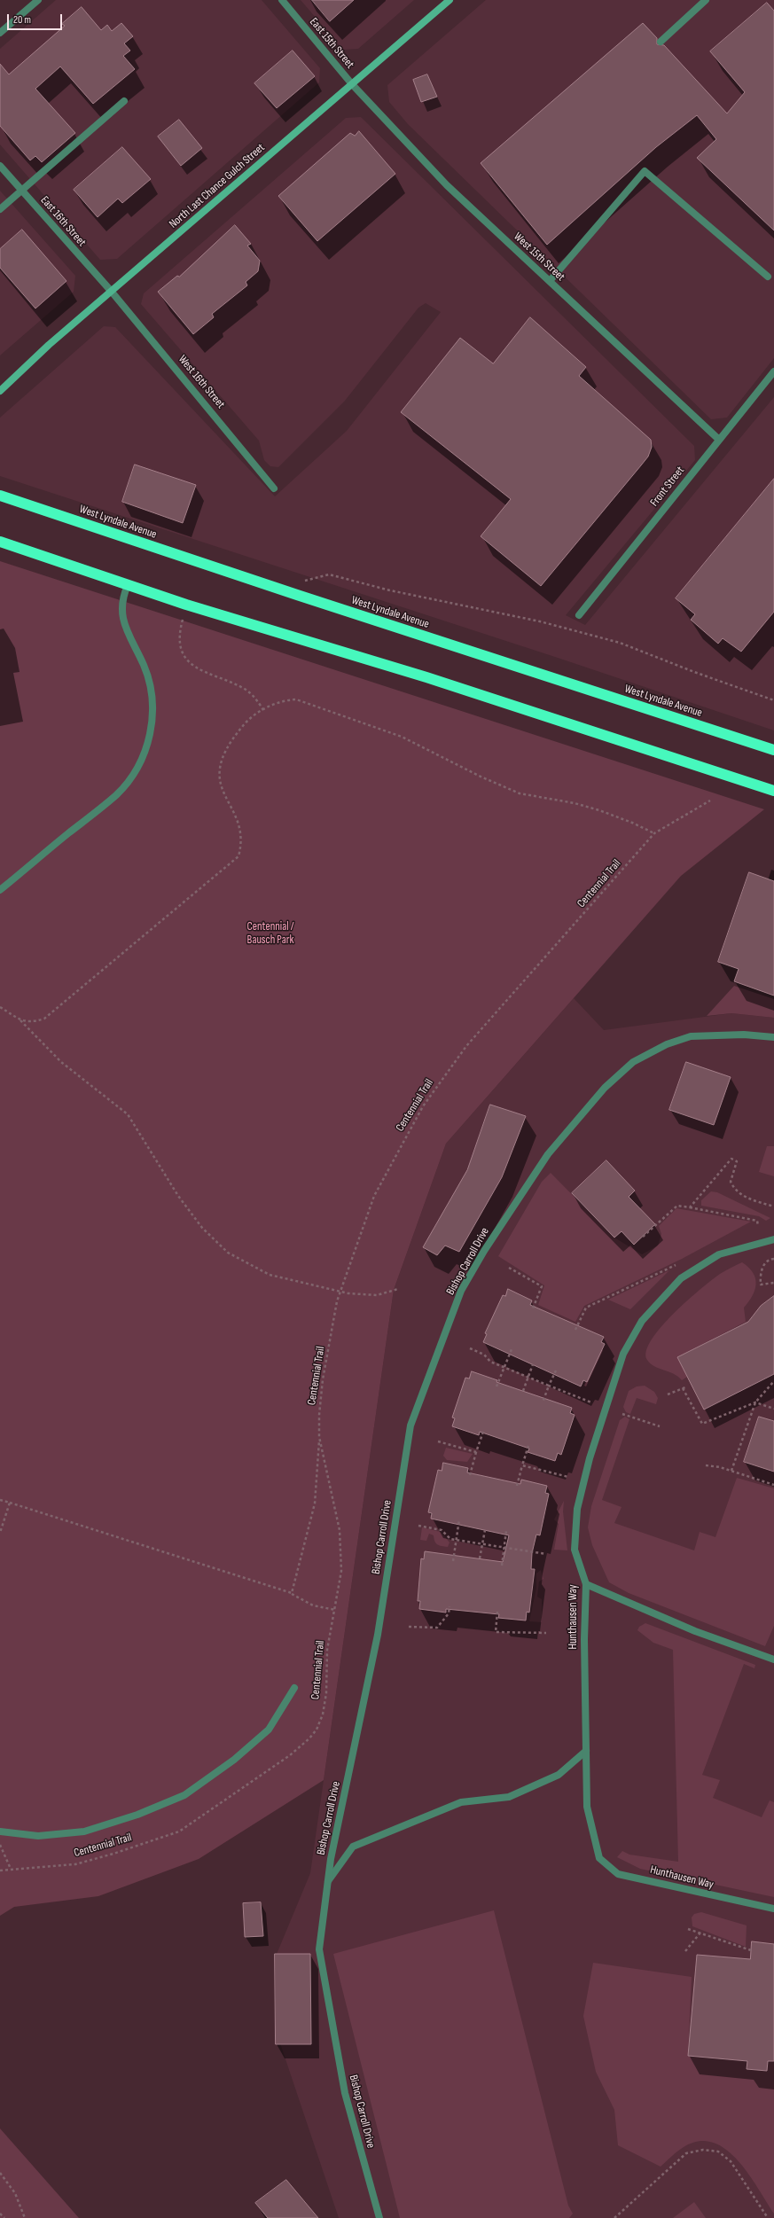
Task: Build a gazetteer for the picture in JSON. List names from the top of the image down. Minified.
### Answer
{"streets":{"highway":["West Lyndale Avenue"],"main road":["North Last Chance Gulch Street"],"street":["East 15th Street","East 16th Street","West 15th Street","West 16th Street","Front Street","Bishop Carroll Drive","Hunthausen Way"],"path":["Centennial Trail"]},"crossings":[["East 15th Street","North Last Chance Gulch Street"],["East 15th Street","West 15th Street"],["North Last Chance Gulch Street","East 16th Street"],["North Last Chance Gulch Street","West 15th Street"],["North Last Chance Gulch Street","West 16th Street"],["East 16th Street","West 16th Street"],["West 15th Street","Front Street"]],"parks":["Centennial / Bausch Park"],"scale_bar":"20 m"}
